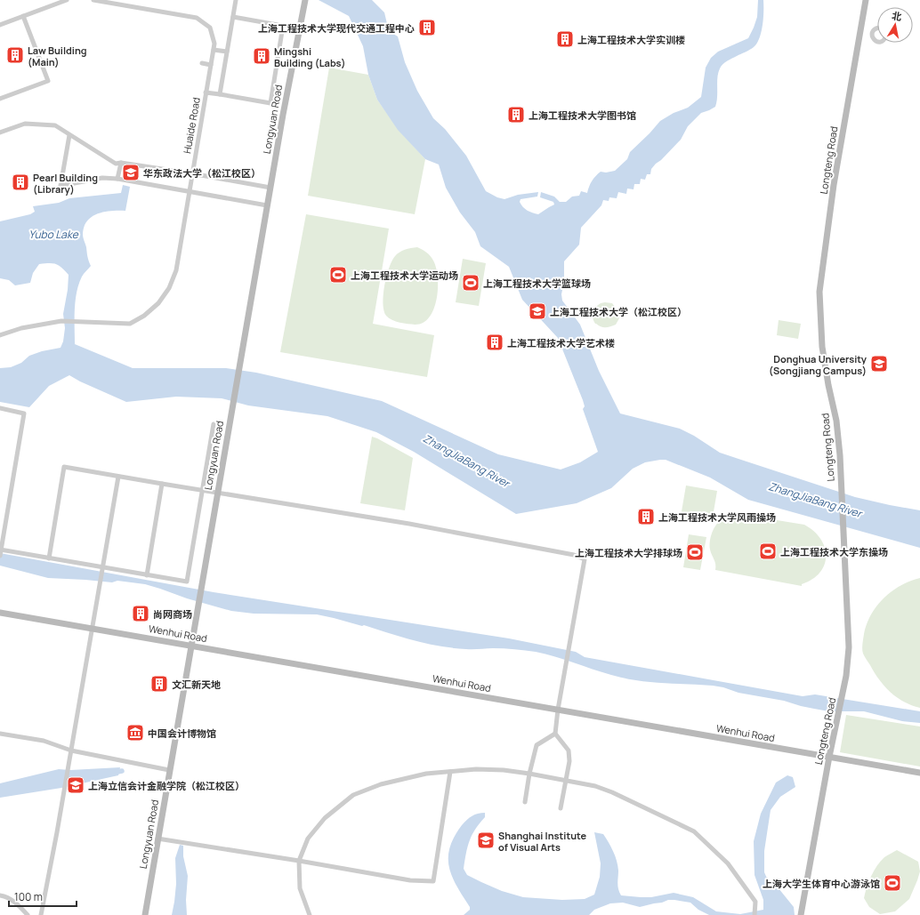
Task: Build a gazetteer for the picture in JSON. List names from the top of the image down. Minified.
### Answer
{"streets":{"main road":["Longyuan Road","Longteng Road","Wenhui Road"],"street":["Huaide Road"]},"crossings":[["Longyuan Road","Wenhui Road"],["Longteng Road","Wenhui Road"]],"water":["Yubo Lake","ZhangJiaBang River"],"places":{"building":["上海工程技术大学现代交通工程中心","上海工程技术大学实训楼","Law Building (Main)","Mingshi Building (Labs)","上海工程技术大学图书馆","Pearl Building (Library)","上海工程技术大学艺术楼","上海工程技术大学风雨操场","尚网商场","文汇新天地"],"school or university":["华东政法大学（松江校区）","上海工程技术大学（松江校区）","Donghua University (Songjiang Campus)","上海立信会计金融学院（松江校区）","Shanghai Institute of Visual Arts"],"sports":["上海工程技术大学运动场","上海工程技术大学篮球场","上海工程技术大学东操场","上海工程技术大学排球场","上海大学生体育中心游泳馆"],"museum":["中国会计博物馆"]},"scale_bar":"100 m","north":"top"}
